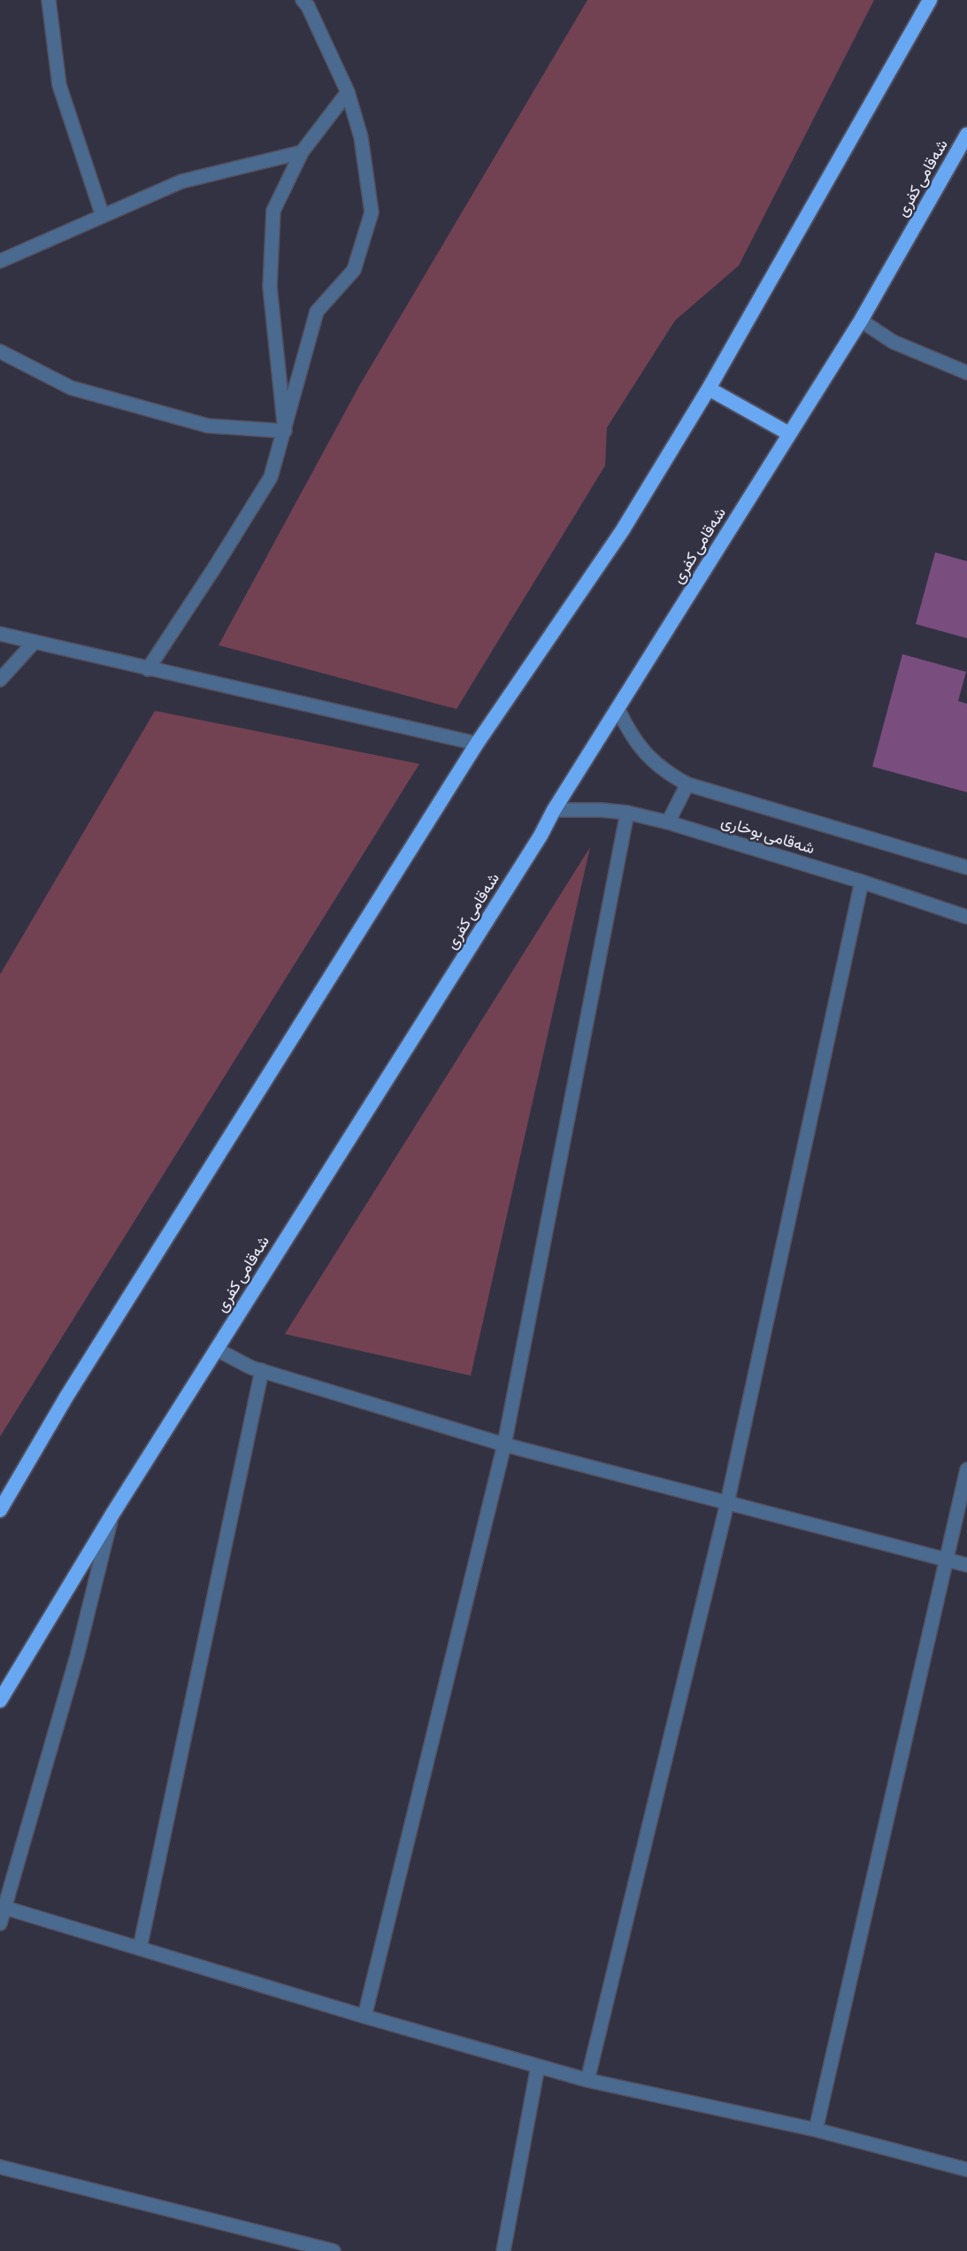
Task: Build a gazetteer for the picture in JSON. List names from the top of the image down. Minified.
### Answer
{"streets":{"highway":["شەقامی کفری"],"street":["شەقامی بوخاری"]},"crossings":[["شەقامی کفری","شەقامی بوخاری"]]}
